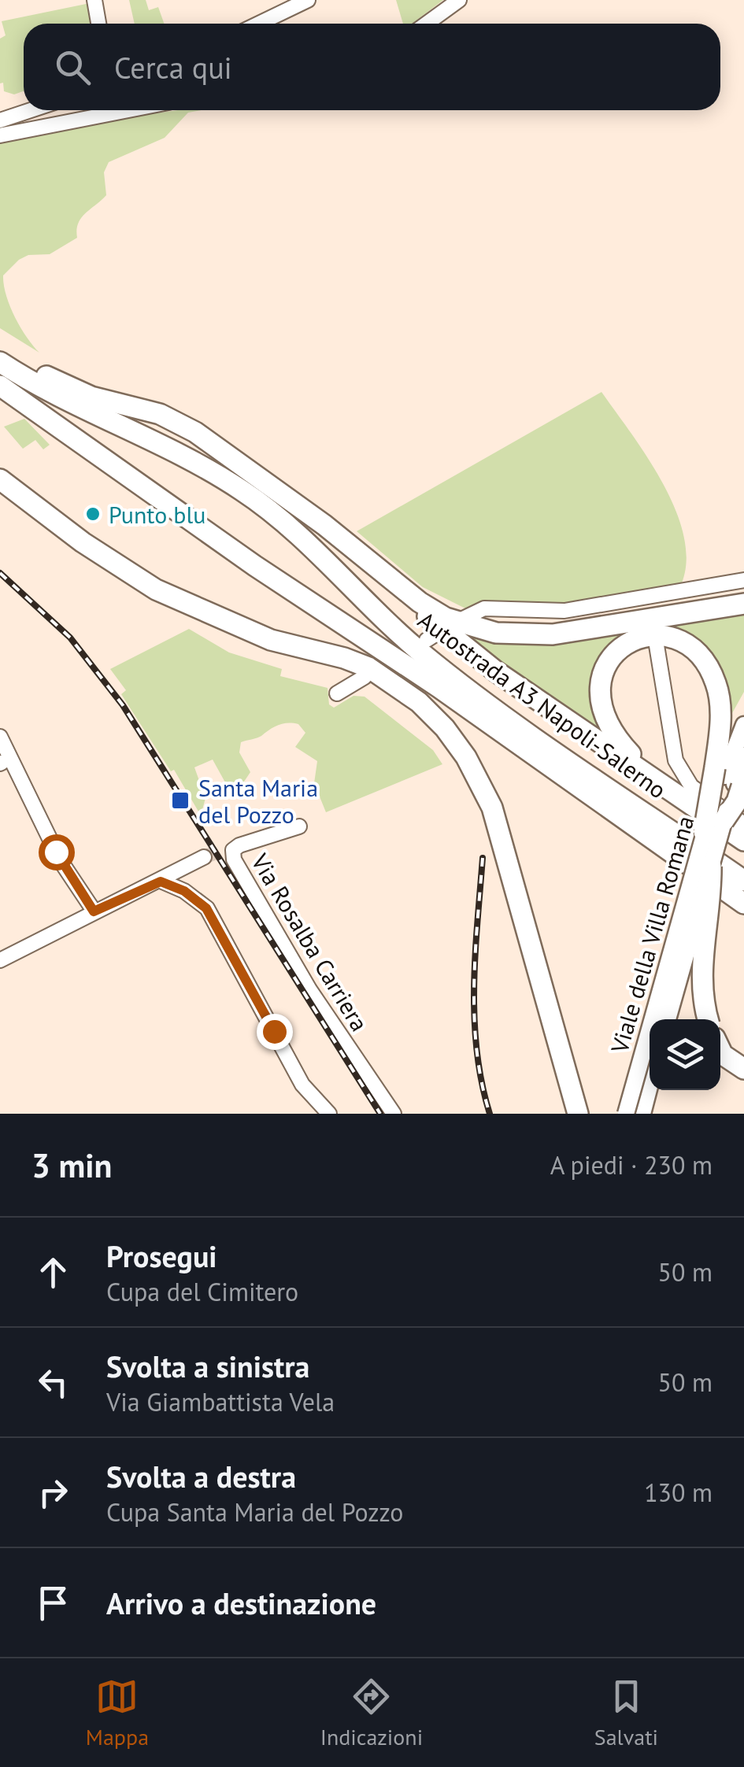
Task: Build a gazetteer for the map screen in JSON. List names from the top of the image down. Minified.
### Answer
{"streets":{"highway":["Autostrada A3 Napoli-Salerno"],"main road":["Viale della Villa Romana"],"street":["Via Rosalba Carriera"]},"crossings":[["Autostrada A3 Napoli-Salerno","Viale della Villa Romana"]],"places":{"other":["Punto blu"],"transit":["Santa Maria del Pozzo"]},"page":{"search":"Cerca qui","heading":["3 min","A piedi · 230 m"],"list":[["Prosegui","Cupa del Cimitero","50 m"],["Svolta a sinistra","Via Giambattista Vela","50 m"],["Svolta a destra","Cupa Santa Maria del Pozzo","130 m"],"Arrivo a destinazione"],"nav":["Mappa","Indicazioni","Salvati"]}}
